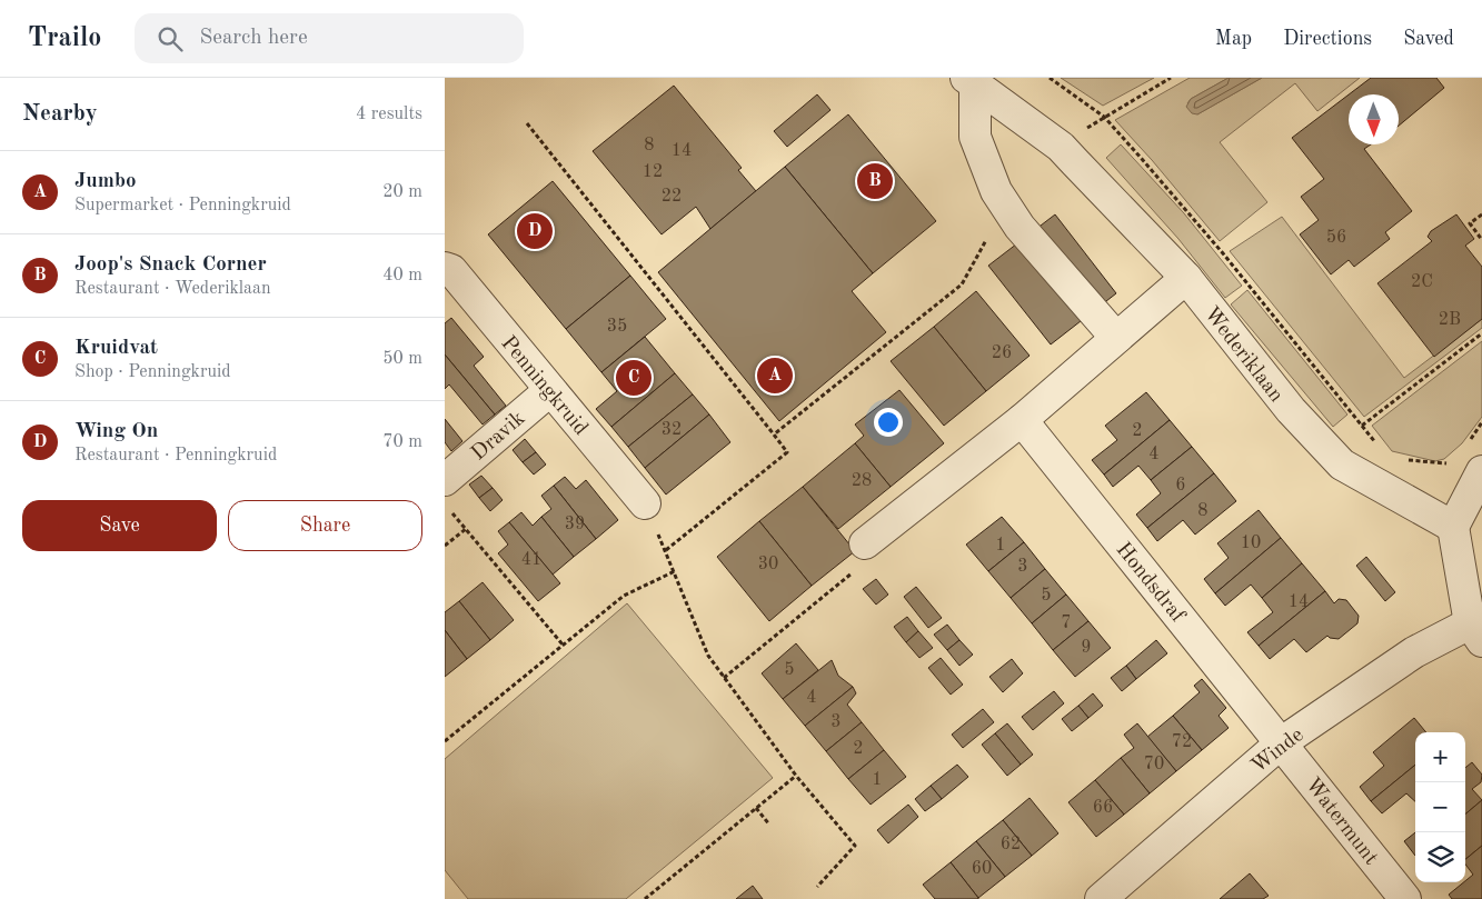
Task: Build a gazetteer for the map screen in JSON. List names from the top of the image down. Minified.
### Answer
{"streets":{"street":["Wederiklaan","Penningkruid","Dravik","Hondsdraf","Winde","Watermunt"]},"crossings":[["Penningkruid","Dravik"],["Hondsdraf","Winde"],["Hondsdraf","Watermunt"],["Winde","Watermunt"]],"house_numbers":["8","14","12","22","56","2C","2B","35","26","32","2","4","28","6","8","39","10","1","41","30","3","5","14","7","9","5","4","3","72","2","70","1","66","62","60"],"north":"bottom","page":{"header":"Trailo","search":"Search here","nav":["Map","Directions","Saved"],"heading":["Nearby","4 results"],"list":[{"mark":"A","name":"Jumbo","note":"Supermarket · Penningkruid","value":"20 m"},{"mark":"B","name":"Joop's Snack Corner","note":"Restaurant · Wederiklaan","value":"40 m"},{"mark":"C","name":"Kruidvat","note":"Shop · Penningkruid","value":"50 m"},{"mark":"D","name":"Wing On","note":"Restaurant · Penningkruid","value":"70 m"}],"pins":["B","D","A","C"],"buttons":["Save","Share"],"map_buttons":["+","−"]}}
